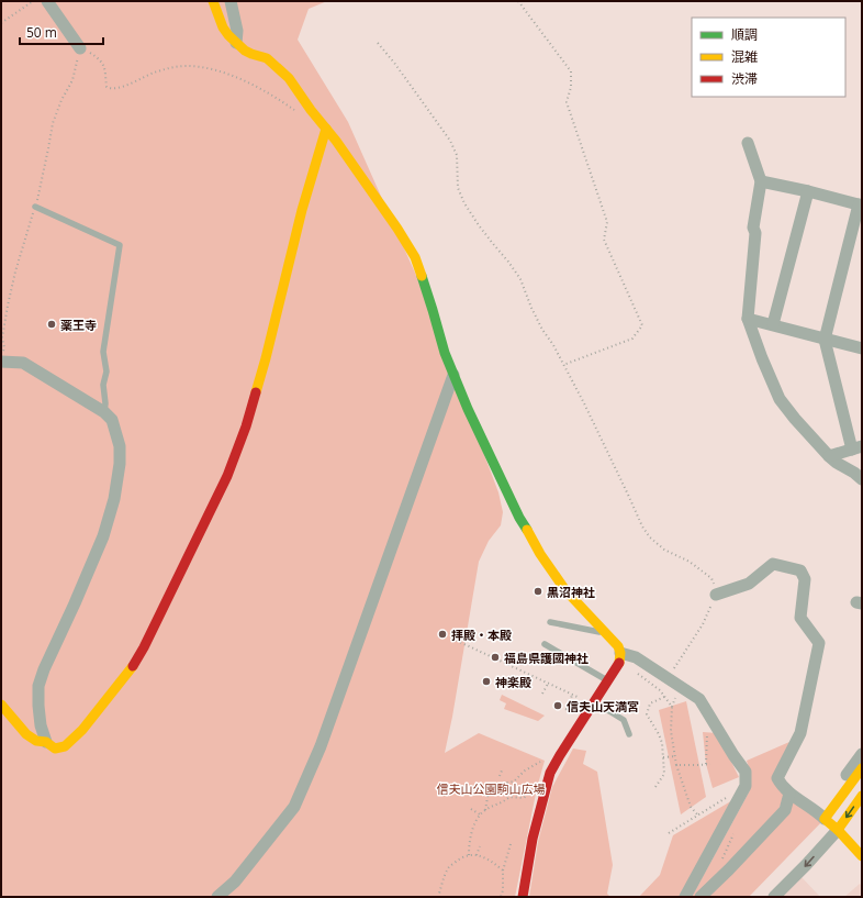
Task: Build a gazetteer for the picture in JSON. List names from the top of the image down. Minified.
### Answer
{"parks":["信夫山公園駒山広場"],"places":["薬王寺","黒沼神社","拝殿・本殿","福島県護國神社","神楽殿","信夫山天満宮"],"legend":["順調","混雑","渋滞"],"scale_bar":"50 m"}
